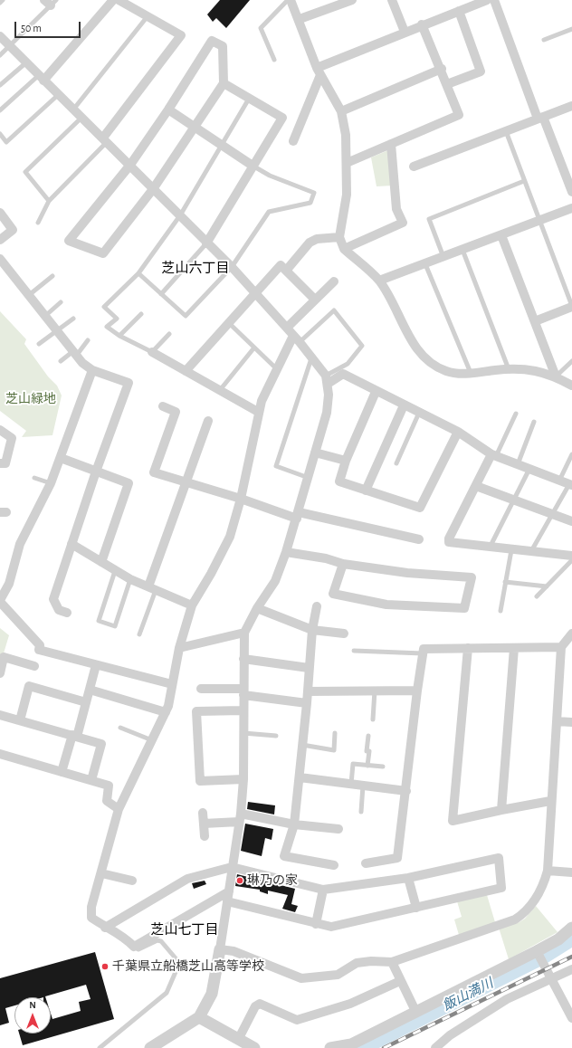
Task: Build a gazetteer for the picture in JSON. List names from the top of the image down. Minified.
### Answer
{"districts":["芝山六丁目","芝山七丁目"],"water":["飯山満川"],"parks":["芝山緑地"],"places":["琳乃の家","千葉県立船橋芝山高等学校"],"scale_bar":"50 m","north":"top"}
